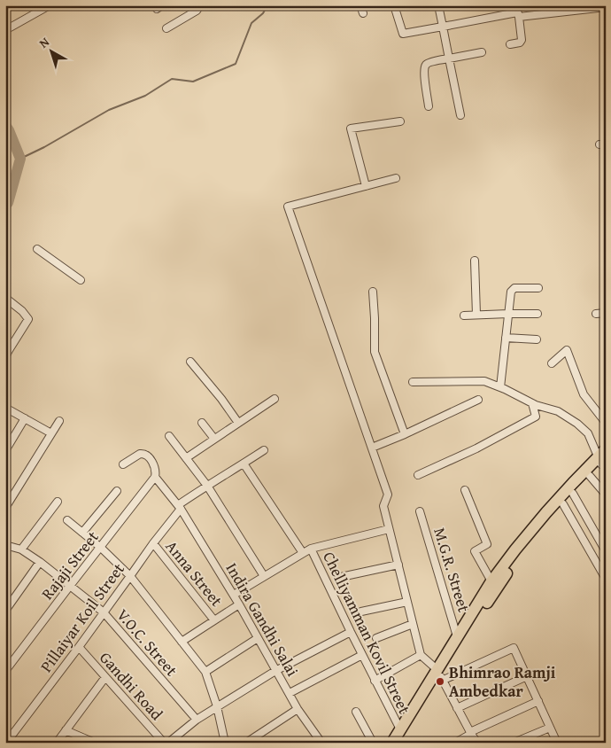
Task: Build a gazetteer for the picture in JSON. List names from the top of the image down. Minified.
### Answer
{"streets":{"street":["Rajaji Street","M.G.R. Street","Anna Street","Pillaiyar Koil Street","Indira Gandhi Salai","Chelliyamman Kovil Street","V.O.C. Street","Gandhi Road"]},"crossings":[["Rajaji Street","Indira Gandhi Salai"],["Rajaji Street","V.O.C. Street"],["Anna Street","Pillaiyar Koil Street"],["Pillaiyar Koil Street","Indira Gandhi Salai"],["Pillaiyar Koil Street","V.O.C. Street"],["Pillaiyar Koil Street","Gandhi Road"]],"places":["Bhimrao Ramji Ambedkar"],"north":"top left"}
